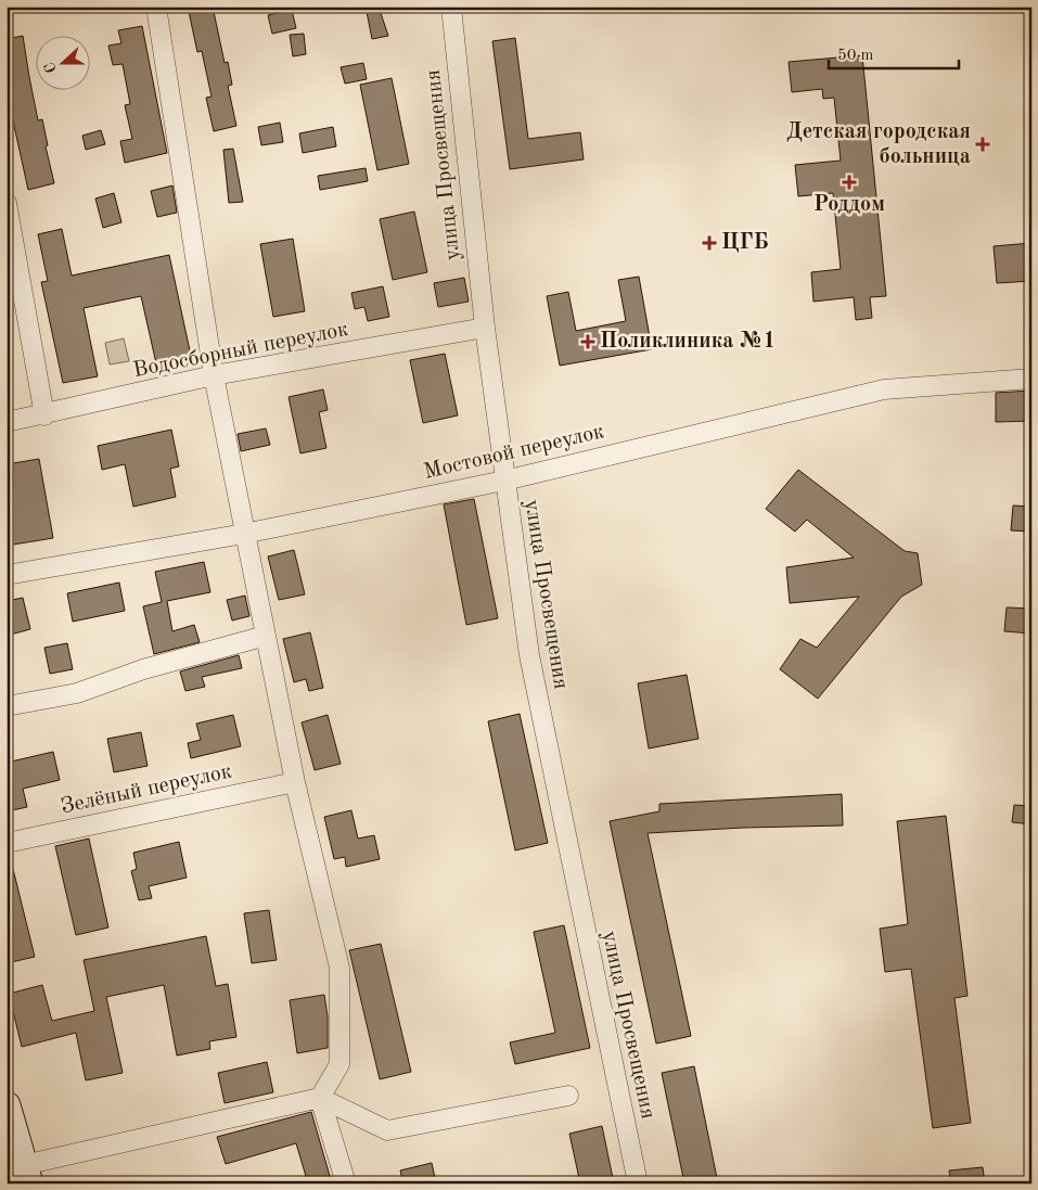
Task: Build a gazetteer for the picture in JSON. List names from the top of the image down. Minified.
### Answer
{"streets":{"street":["улица Просвещения","Водосборный переулок","Мостовой переулок","Зелёный переулок"]},"crossings":[["улица Просвещения","Водосборный переулок"],["улица Просвещения","Мостовой переулок"]],"places":{"health":["Детская городская больница","Роддом","ЦГБ","Поликлиника №1"]},"scale_bar":"50 m","north":"left"}
